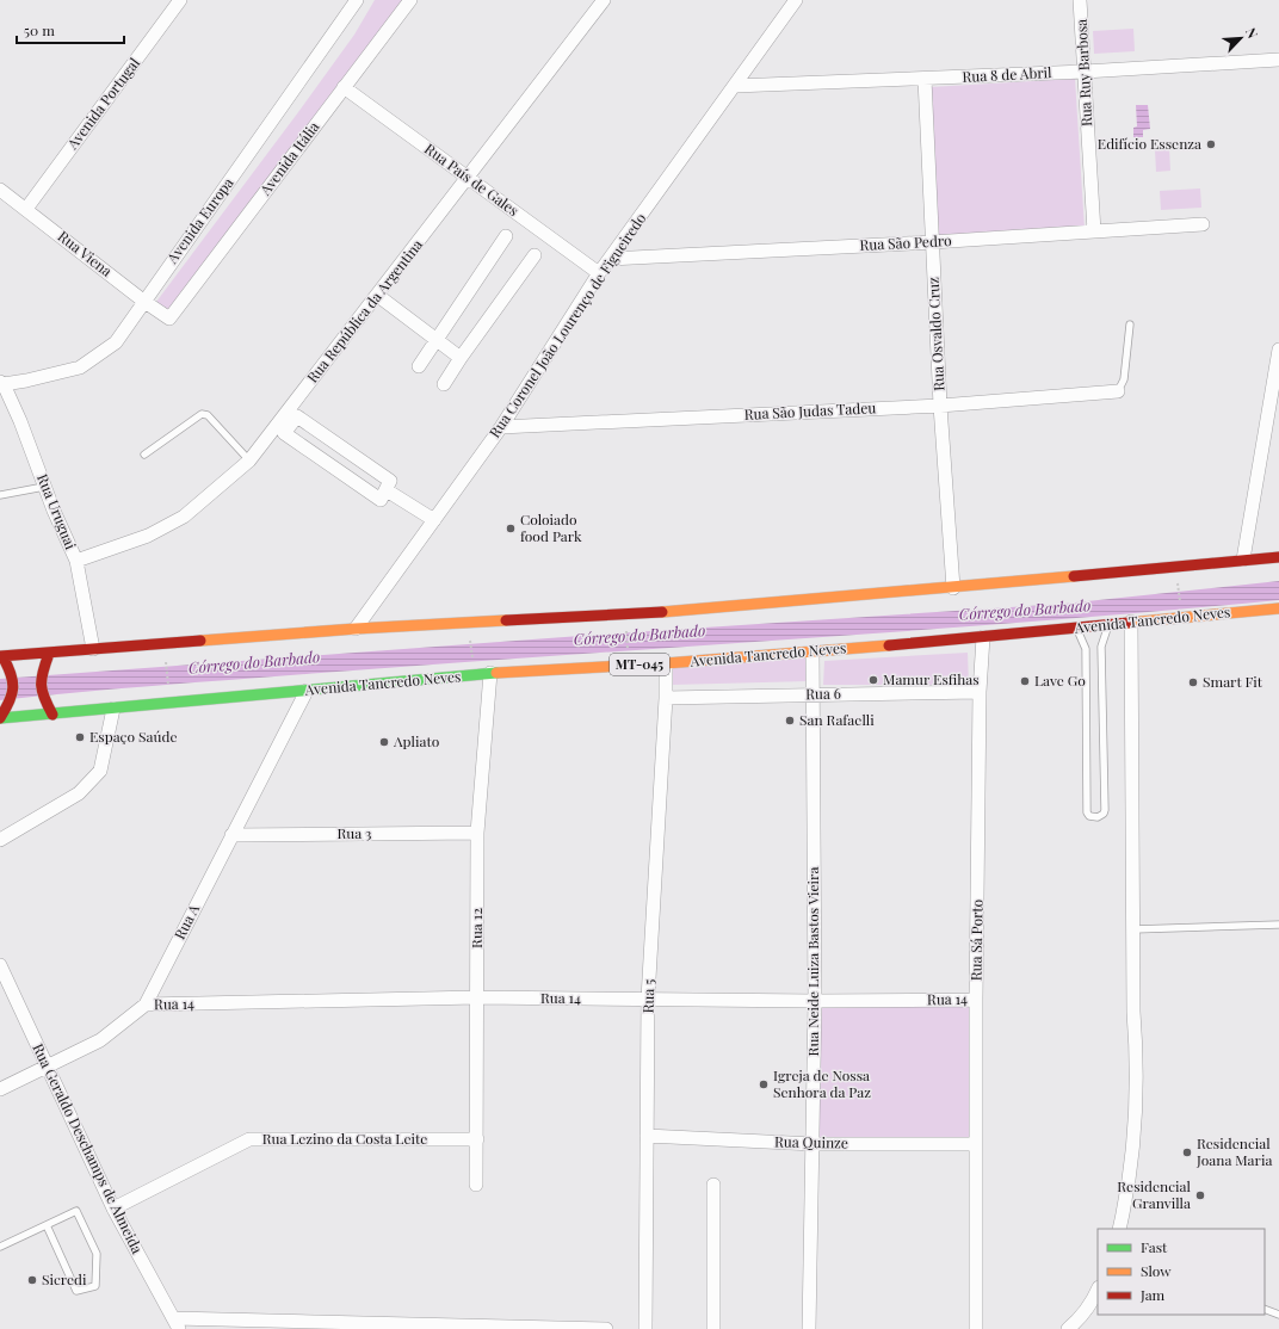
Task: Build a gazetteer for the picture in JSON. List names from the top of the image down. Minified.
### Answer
{"streets":{"main road":["Avenida Tancredo Neves","MT-045"],"street":["Rua Ruy Barbosa","Rua 8 de Abril","Avenida Portugal","Avenida Itália","Rua País de Gales","Avenida Europa","Rua São Pedro","Rua Viena","Rua República da Argentina","Rua Coronel João Lourenço de Figueiredo","Rua Osvaldo Cruz","Rua São Judas Tadeu","Rua Uruguai","Rua 6","Rua 3","Rua A","Rua 12","Rua Sá Porto","Rua Neide Luiza Bastos Vieira","Rua 5","Rua 14","Rua Lezino da Costa Leite","Rua Quinze","Rua Geraldo Deschamps de Almeida"]},"crossings":[["Rua Ruy Barbosa","Rua 8 de Abril"],["Rua Ruy Barbosa","Rua São Pedro"],["Rua 8 de Abril","Rua Coronel João Lourenço de Figueiredo"],["Rua 8 de Abril","Rua Osvaldo Cruz"],["Avenida Portugal","Rua Viena"],["Avenida Itália","Rua País de Gales"],["Avenida Itália","Rua Viena"],["Rua País de Gales","Rua República da Argentina"],["Rua País de Gales","Rua Coronel João Lourenço de Figueiredo"],["Avenida Europa","Rua Viena"],["Avenida Europa","Rua Uruguai"],["Rua São Pedro","Rua Coronel João Lourenço de Figueiredo"],["Rua São Pedro","Rua Osvaldo Cruz"],["Rua República da Argentina","Rua Uruguai"],["Rua Coronel João Lourenço de Figueiredo","Rua São Judas Tadeu"],["Rua Osvaldo Cruz","Rua São Judas Tadeu"],["Avenida Tancredo Neves","Rua A"],["Avenida Tancredo Neves","Rua 12"],["Avenida Tancredo Neves","Rua Sá Porto"],["Avenida Tancredo Neves","Rua Neide Luiza Bastos Vieira"],["Avenida Tancredo Neves","Rua 5"],["Rua 6","Rua Sá Porto"],["Rua 6","Rua Neide Luiza Bastos Vieira"],["Rua 6","Rua 5"],["Rua 3","Rua A"],["Rua 3","Rua 12"],["Rua A","Rua 14"],["Rua A","Rua Geraldo Deschamps de Almeida"],["Rua 12","Rua 14"],["Rua 12","Rua Lezino da Costa Leite"],["Rua Sá Porto","Rua 14"],["Rua Sá Porto","Rua Quinze"],["Rua Neide Luiza Bastos Vieira","Rua 14"],["Rua Neide Luiza Bastos Vieira","Rua Quinze"],["Rua 5","Rua 14"],["Rua 5","Rua Quinze"],["Rua Lezino da Costa Leite","Rua Geraldo Deschamps de Almeida"]],"water":["Córrego do Barbado"],"places":["Edifício Essenza","Coloiado food Park","Mamur Esfihas","Lave Go","Smart Fit","San Rafaelli","Espaço Saúde","Apliato","Igreja de Nossa Senhora da Paz","Residencial Joana Maria","Residencial Granvilla","Sicredi"],"legend":["Fast","Slow","Jam"],"scale_bar":"50 m","north":"top right"}
